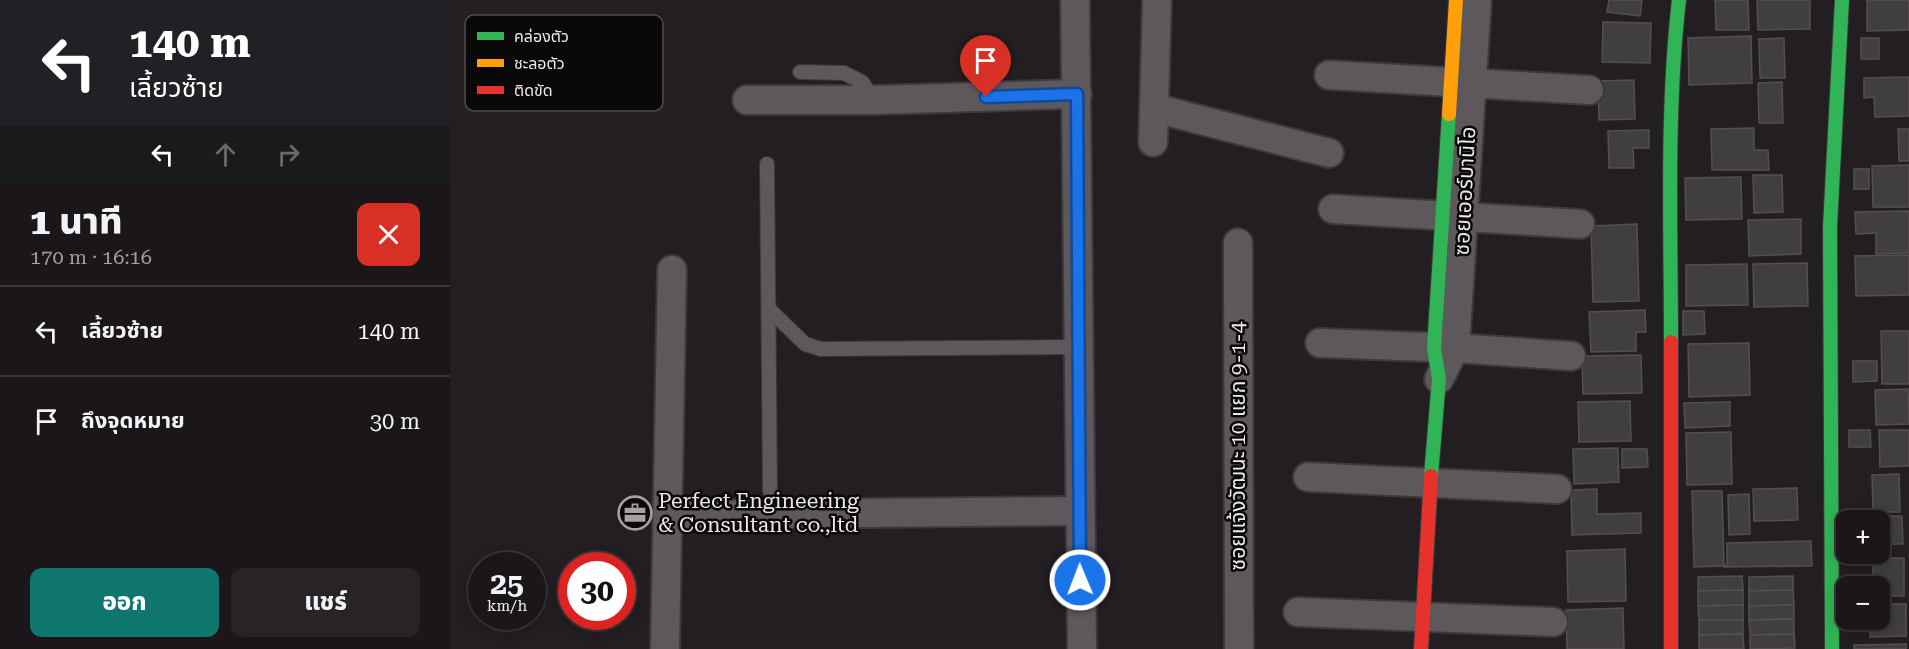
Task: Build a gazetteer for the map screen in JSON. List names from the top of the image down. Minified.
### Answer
{"streets":{"street":["ซอยเออร์บานิโอ","ซอยแจ้งวัฒนะ 10 แยก 9-1-4"]},"places":{"office":["Perfect Engineering & Consultant co.,ltd"]},"legend":["คล่องตัว","ชะลอตัว","ติดขัด"],"page":{"turn":["140 m","เลี้ยวซ้าย"],"heading":["1 นาที","170 m · 16:16"],"list":[{"name":"เลี้ยวซ้าย","value":"140 m"},{"name":"ถึงจุดหมาย","value":"30 m"}],"map_buttons":["+","−"],"speed":"25 km/h","limit":"30","buttons":["ออก","แชร์"]}}
